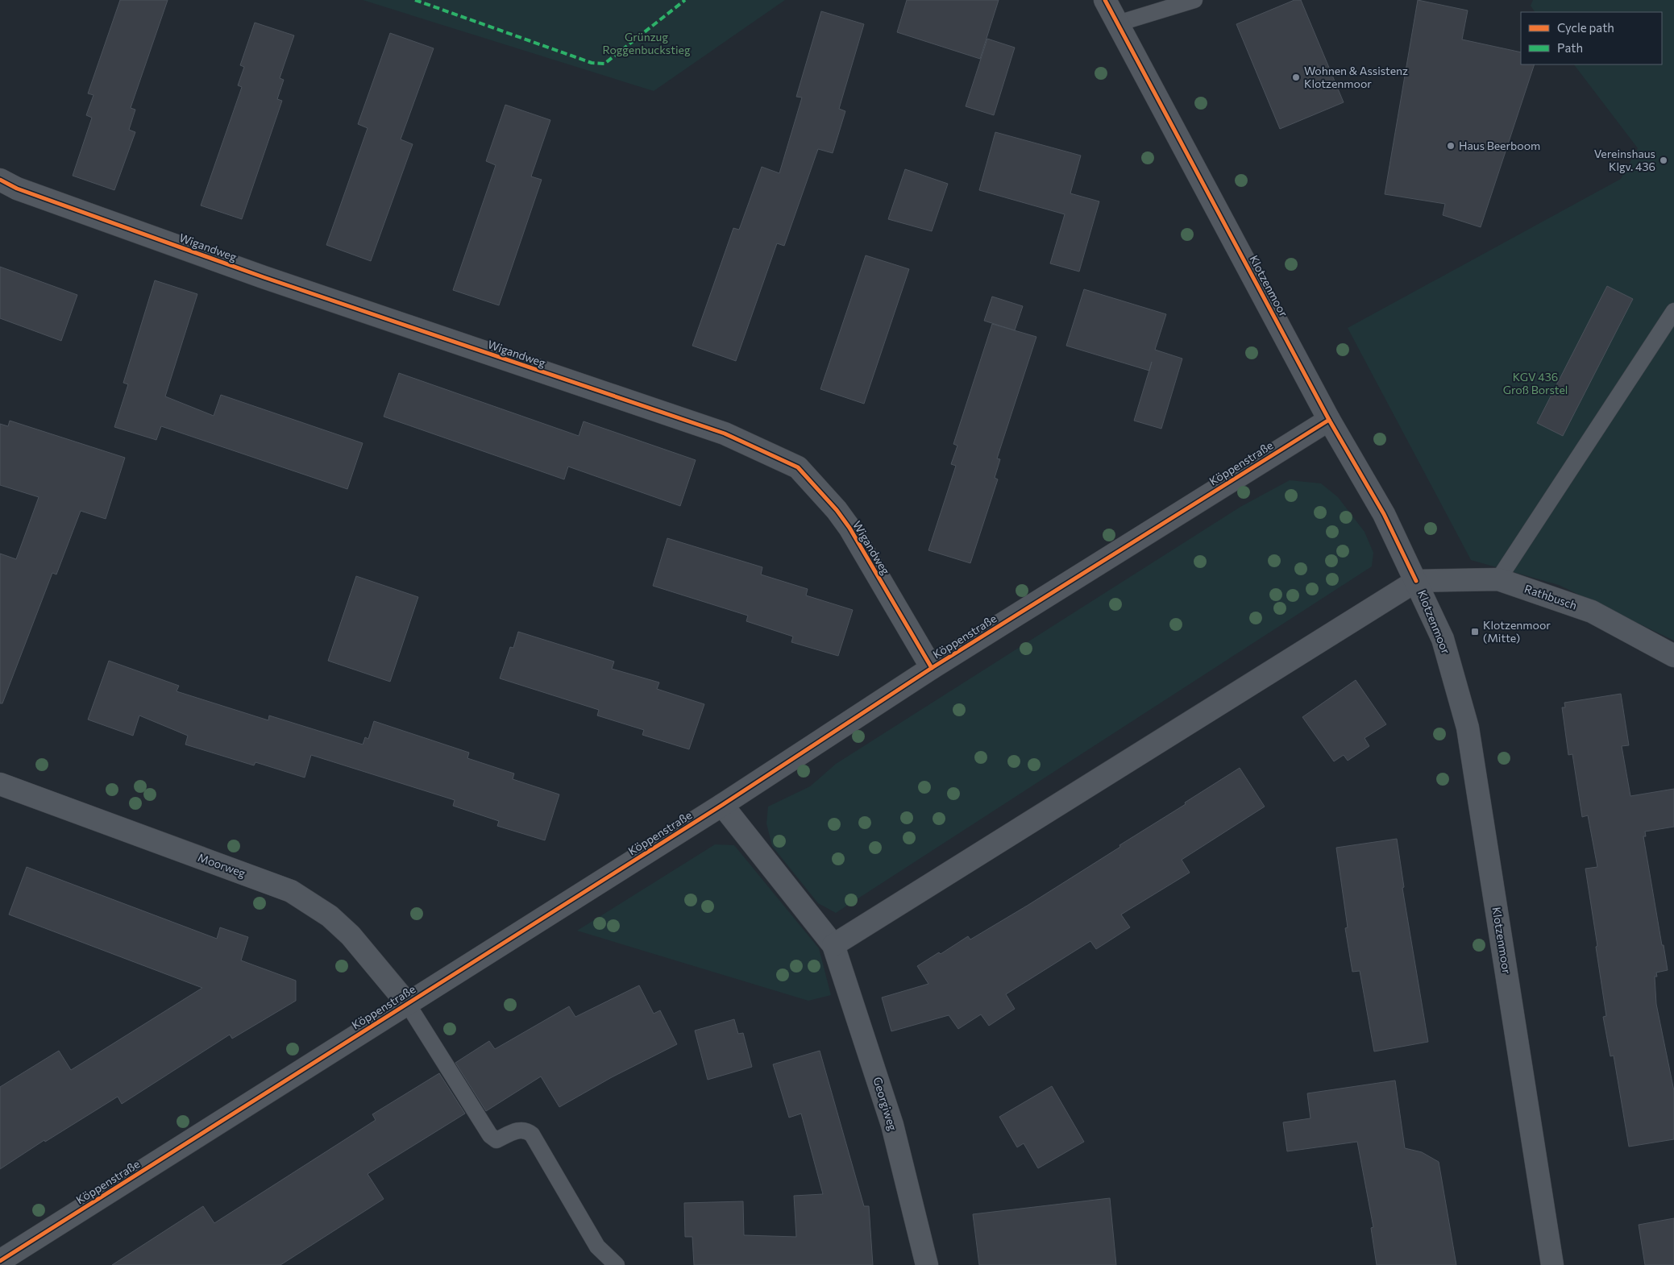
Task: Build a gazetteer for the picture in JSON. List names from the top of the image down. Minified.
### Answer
{"streets":{"street":["Wigandweg","Klotzenmoor","Köppenstraße","Rathbusch","Moorweg","Georgiweg"]},"crossings":[["Wigandweg","Köppenstraße"],["Klotzenmoor","Köppenstraße"],["Klotzenmoor","Rathbusch"],["Köppenstraße","Moorweg"]],"parks":["Grünzug Roggenbuckstieg","KGV 436 Groß Borstel"],"places":{"other":["Wohnen & Assistenz Klotzenmoor","Haus Beerboom","Vereinshaus Klgv. 436"],"transit":["Klotzenmoor (Mitte)"]},"legend":["Cycle path","Path"]}
